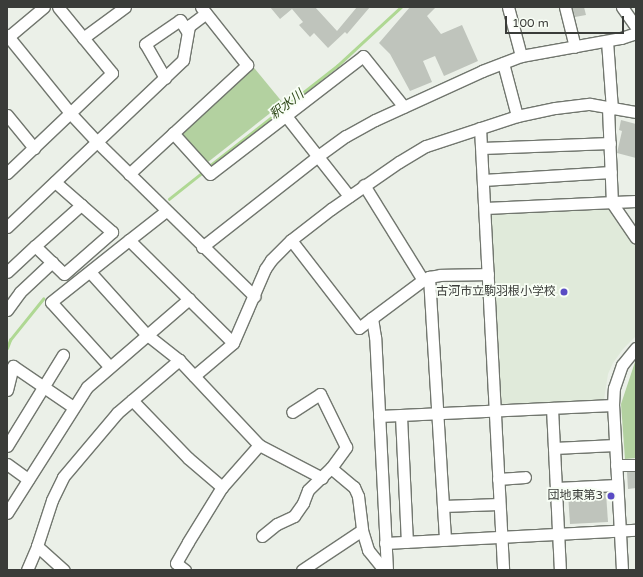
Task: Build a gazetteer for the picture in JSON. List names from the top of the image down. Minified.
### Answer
{"water":["釈水川"],"places":["古河市立駒羽根小学校","団地東第3"],"scale_bar":"100 m"}
